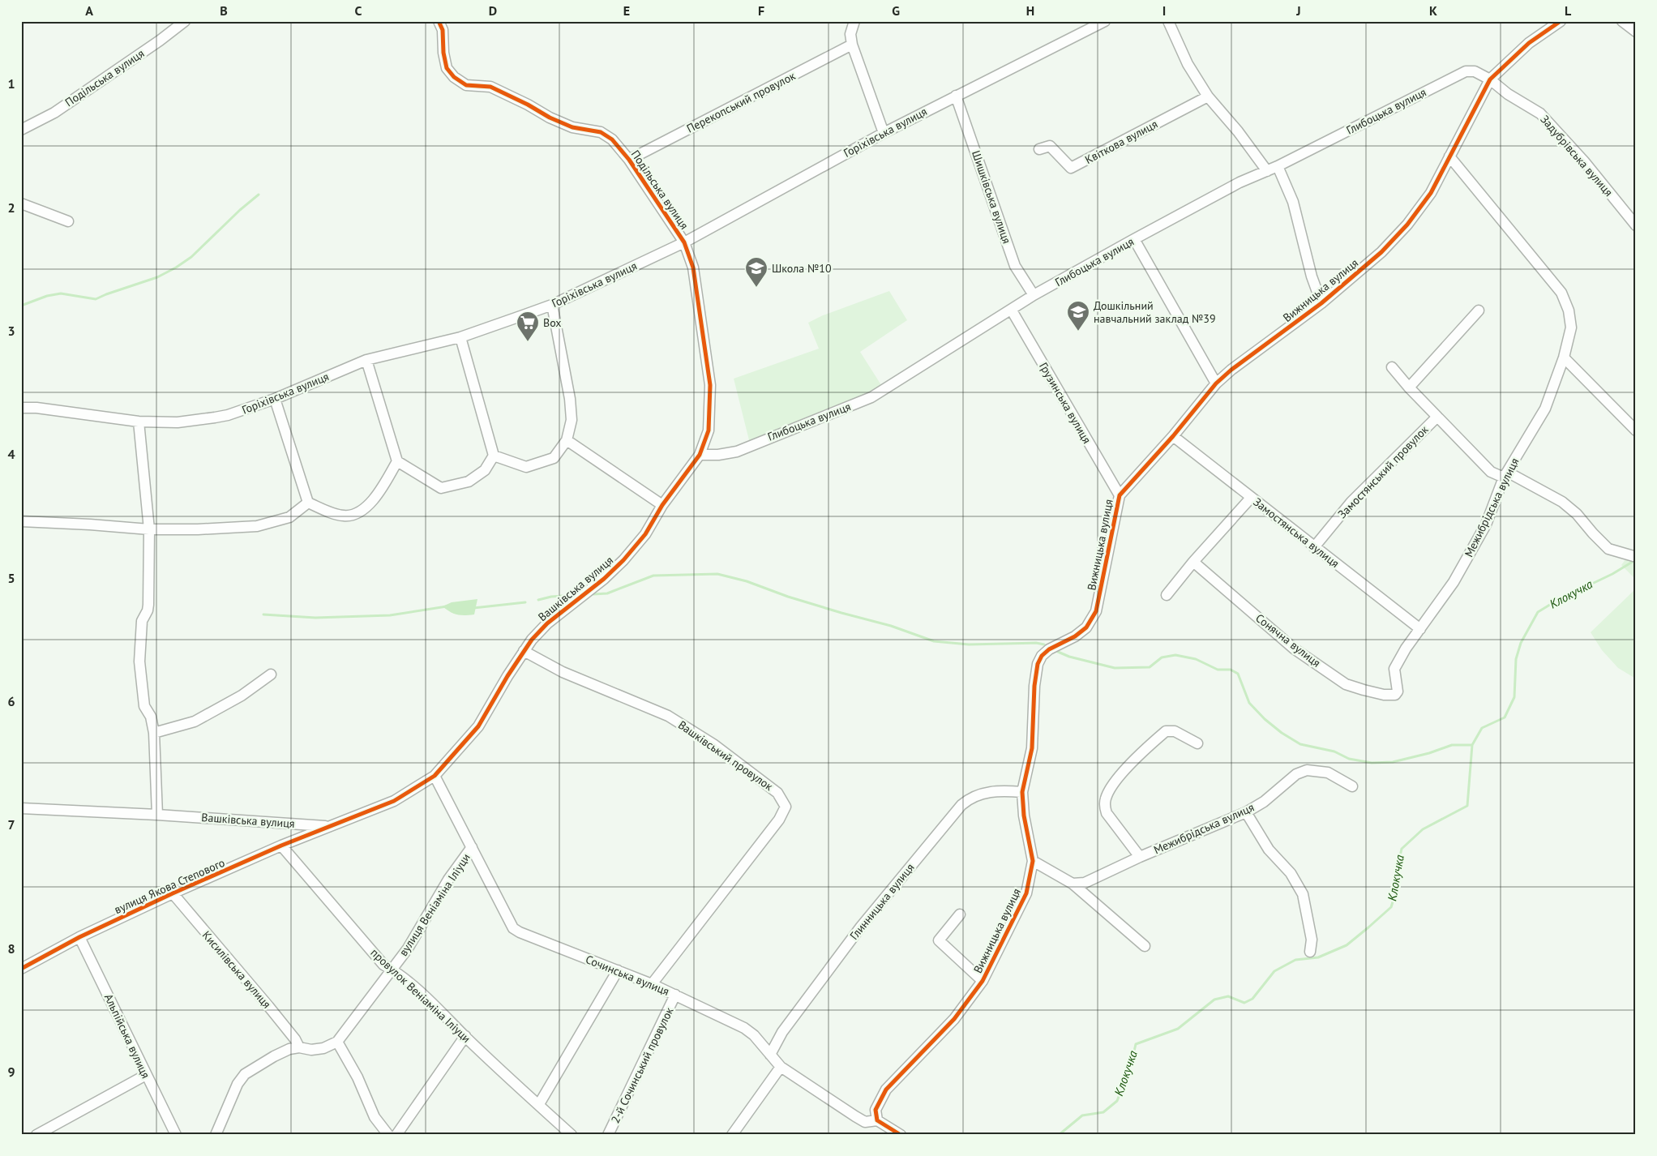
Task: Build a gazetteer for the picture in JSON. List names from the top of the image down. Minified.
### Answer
{"streets":{"street":["Подільська вулиця","Перекопський провулок","Глибоцька вулиця","Горіхівська вулиця","Квіткова вулиця","Задубрівська вулиця","Шишківська вулиця","Вижницька вулиця","Грузинська вулиця","Замостянський провулок","Межибрідська вулиця","Замостянська вулиця","Вашківська вулиця","Сонячна вулиця","Вашківський провулок","вулиця Якова Степового","Глинницька вулиця","вулиця Веніаміна Іліуци","Кисилівська вулиця","Сочинська вулиця","провулок Веніаміна Іліуци","Альпійська вулиця","2-й Сочинський провулок"]},"crossings":[["Подільська вулиця","Перекопський провулок"],["Подільська вулиця","Горіхівська вулиця"],["Подільська вулиця","Вашківська вулиця"],["Глибоцька вулиця","Задубрівська вулиця"],["Глибоцька вулиця","Шишківська вулиця"],["Глибоцька вулиця","Вижницька вулиця"],["Глибоцька вулиця","Грузинська вулиця"],["Глибоцька вулиця","Вашківська вулиця"],["Горіхівська вулиця","Шишківська вулиця"],["Горіхівська вулиця","Вашківська вулиця"],["Задубрівська вулиця","Вижницька вулиця"],["Вижницька вулиця","Грузинська вулиця"],["Вижницька вулиця","Межибрідська вулиця"],["Вижницька вулиця","Замостянська вулиця"],["Вижницька вулиця","Глинницька вулиця"],["Вижницька вулиця","Сочинська вулиця"],["Замостянський провулок","Замостянська вулиця"],["Межибрідська вулиця","Замостянська вулиця"],["Межибрідська вулиця","Сонячна вулиця"],["Вашківська вулиця","Вашківський провулок"],["Вашківська вулиця","вулиця Якова Степового"],["Вашківська вулиця","Сочинська вулиця"],["Вашківський провулок","Сочинська вулиця"],["вулиця Якова Степового","Кисилівська вулиця"],["вулиця Якова Степового","провулок Веніаміна Іліуци"],["вулиця Якова Степового","Альпійська вулиця"],["Глинницька вулиця","Сочинська вулиця"],["вулиця Веніаміна Іліуци","Сочинська вулиця"],["вулиця Веніаміна Іліуци","провулок Веніаміна Іліуци"],["Сочинська вулиця","2-й Сочинський провулок"]],"water":["Клокучка"],"places":{"school or university":["Школа №10","Дошкільний навчальний заклад №39"],"supermarket":["Box"]},"grid":{"columns":["A","B","C","D","E","F","G","H","I","J","K","L"],"rows":["1","2","3","4","5","6","7","8","9"]}}
